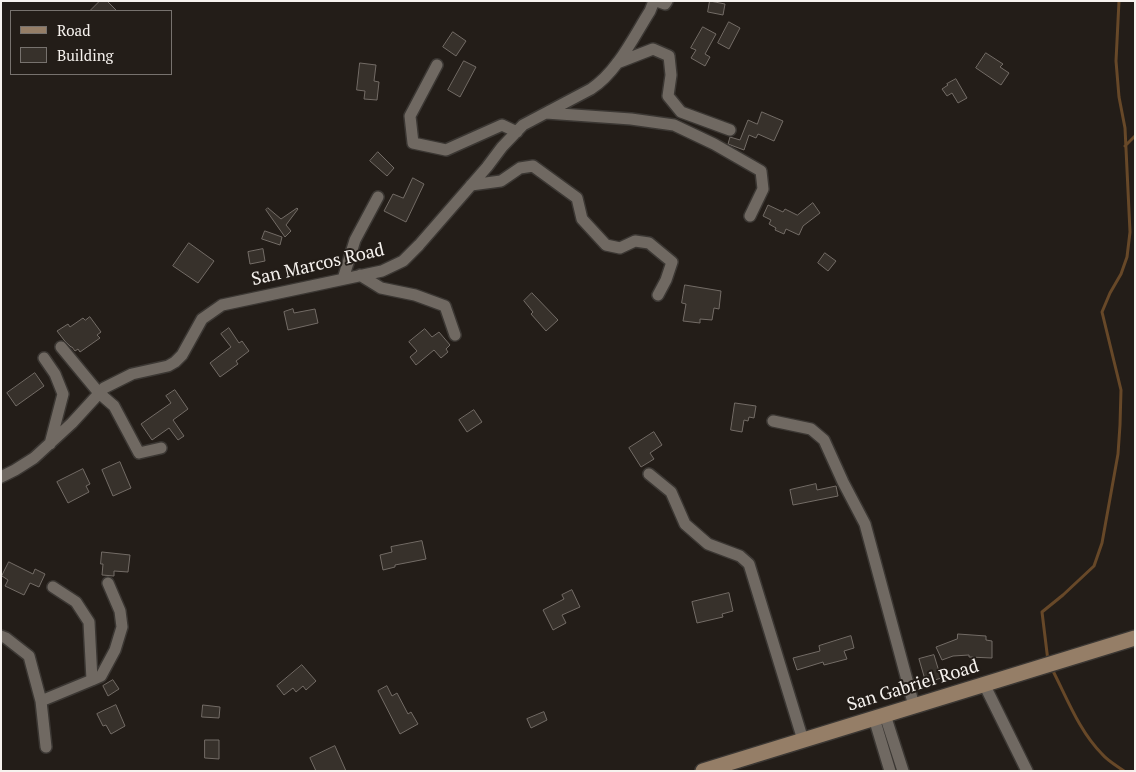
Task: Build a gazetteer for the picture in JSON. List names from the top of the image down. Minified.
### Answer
{"streets":{"street":["San Marcos Road","San Gabriel Road"]},"legend":["Road","Building"]}
